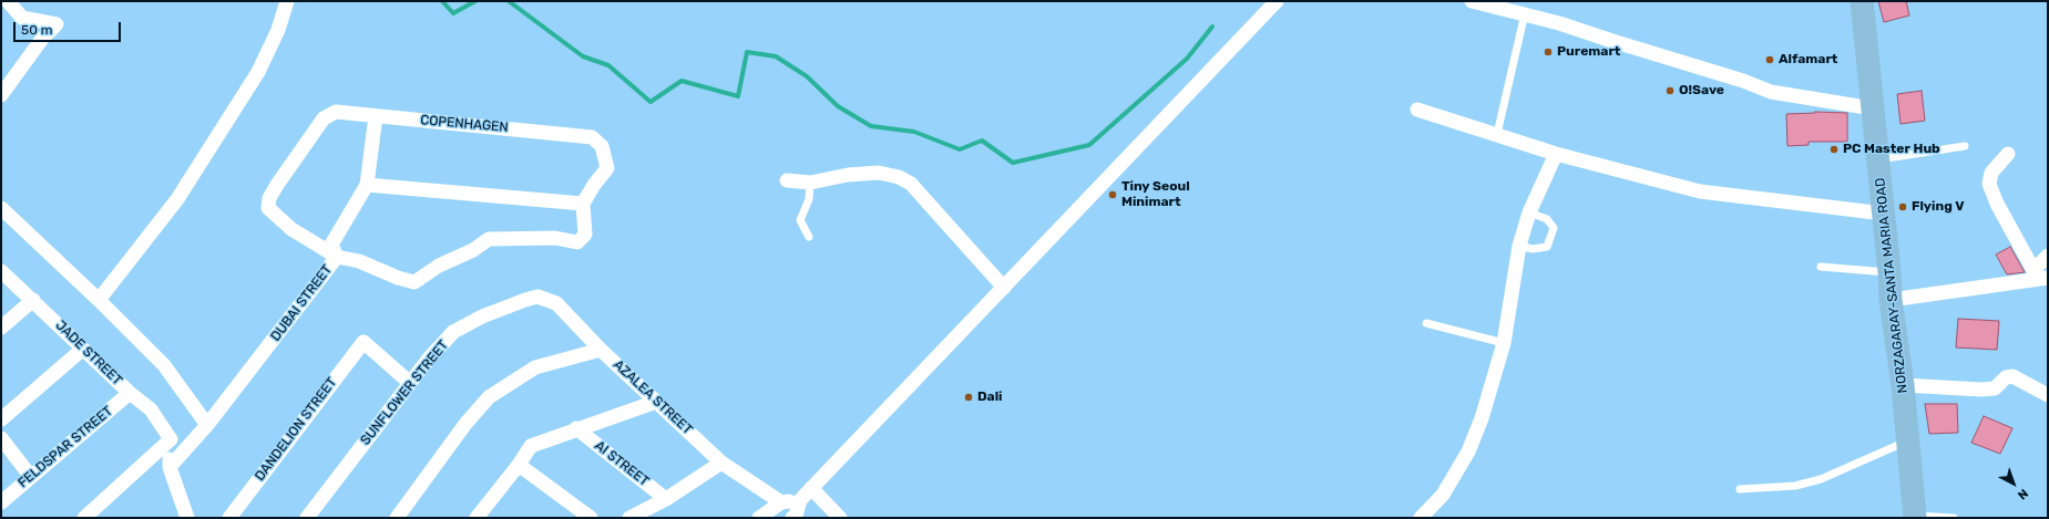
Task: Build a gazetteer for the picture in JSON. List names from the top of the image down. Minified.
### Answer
{"streets":{"main road":["NORZAGARAY-SANTA MARIA ROAD"],"street":["COPENHAGEN","DUBAI STREET","JADE STREET","SUNFLOWER STREET","AZALEA STREET","DANDELION STREET","FELDSPAR STREET","AI STREET"]},"crossings":[["COPENHAGEN","DUBAI STREET"],["JADE STREET","FELDSPAR STREET"],["SUNFLOWER STREET","AZALEA STREET"],["SUNFLOWER STREET","DANDELION STREET"]],"places":["Puremart","Alfamart","O!Save","PC Master Hub","Tiny Seoul Minimart","Flying V","Dali"],"scale_bar":"50 m","north":"bottom right"}
